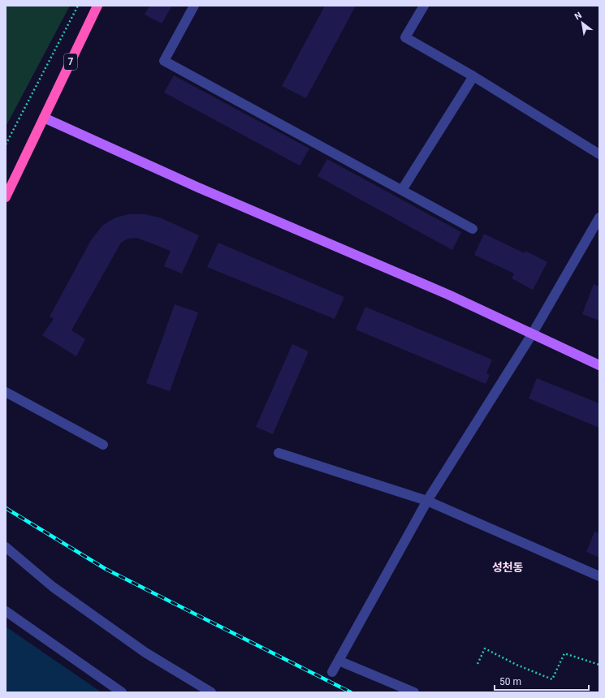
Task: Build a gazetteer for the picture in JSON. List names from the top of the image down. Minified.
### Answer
{"streets":{"highway":["7"]},"districts":["성천동"],"scale_bar":"50 m","north":"top left"}
